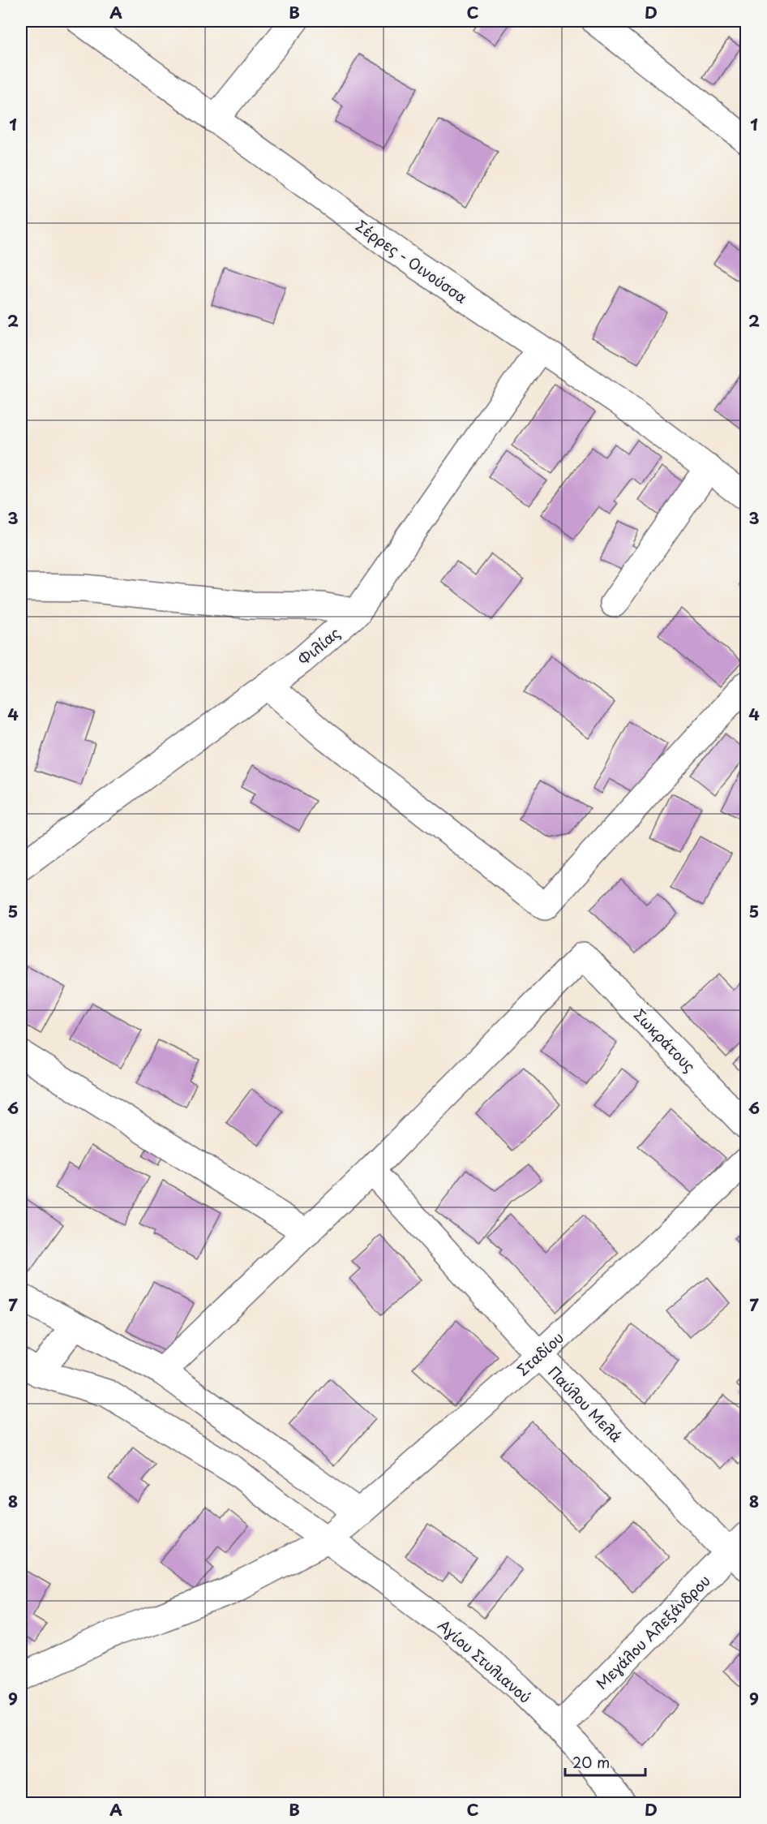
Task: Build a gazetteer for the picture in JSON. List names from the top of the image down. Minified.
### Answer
{"streets":{"street":["Σέρρες - Οινούσσα","Φιλίας","Σωκράτους","Σταδίου","Παύλου Μελά","Μεγάλου Αλεξάνδρου","Αγίου Στυλιανού"]},"crossings":[["Σέρρες - Οινούσσα","Φιλίας"],["Σωκράτους","Παύλου Μελά"],["Σταδίου","Παύλου Μελά"],["Σταδίου","Αγίου Στυλιανού"],["Παύλου Μελά","Μεγάλου Αλεξάνδρου"],["Μεγάλου Αλεξάνδρου","Αγίου Στυλιανού"]],"scale_bar":"20 m","grid":{"columns":["A","B","C","D"],"rows":["1","2","3","4","5","6","7","8","9"]}}
